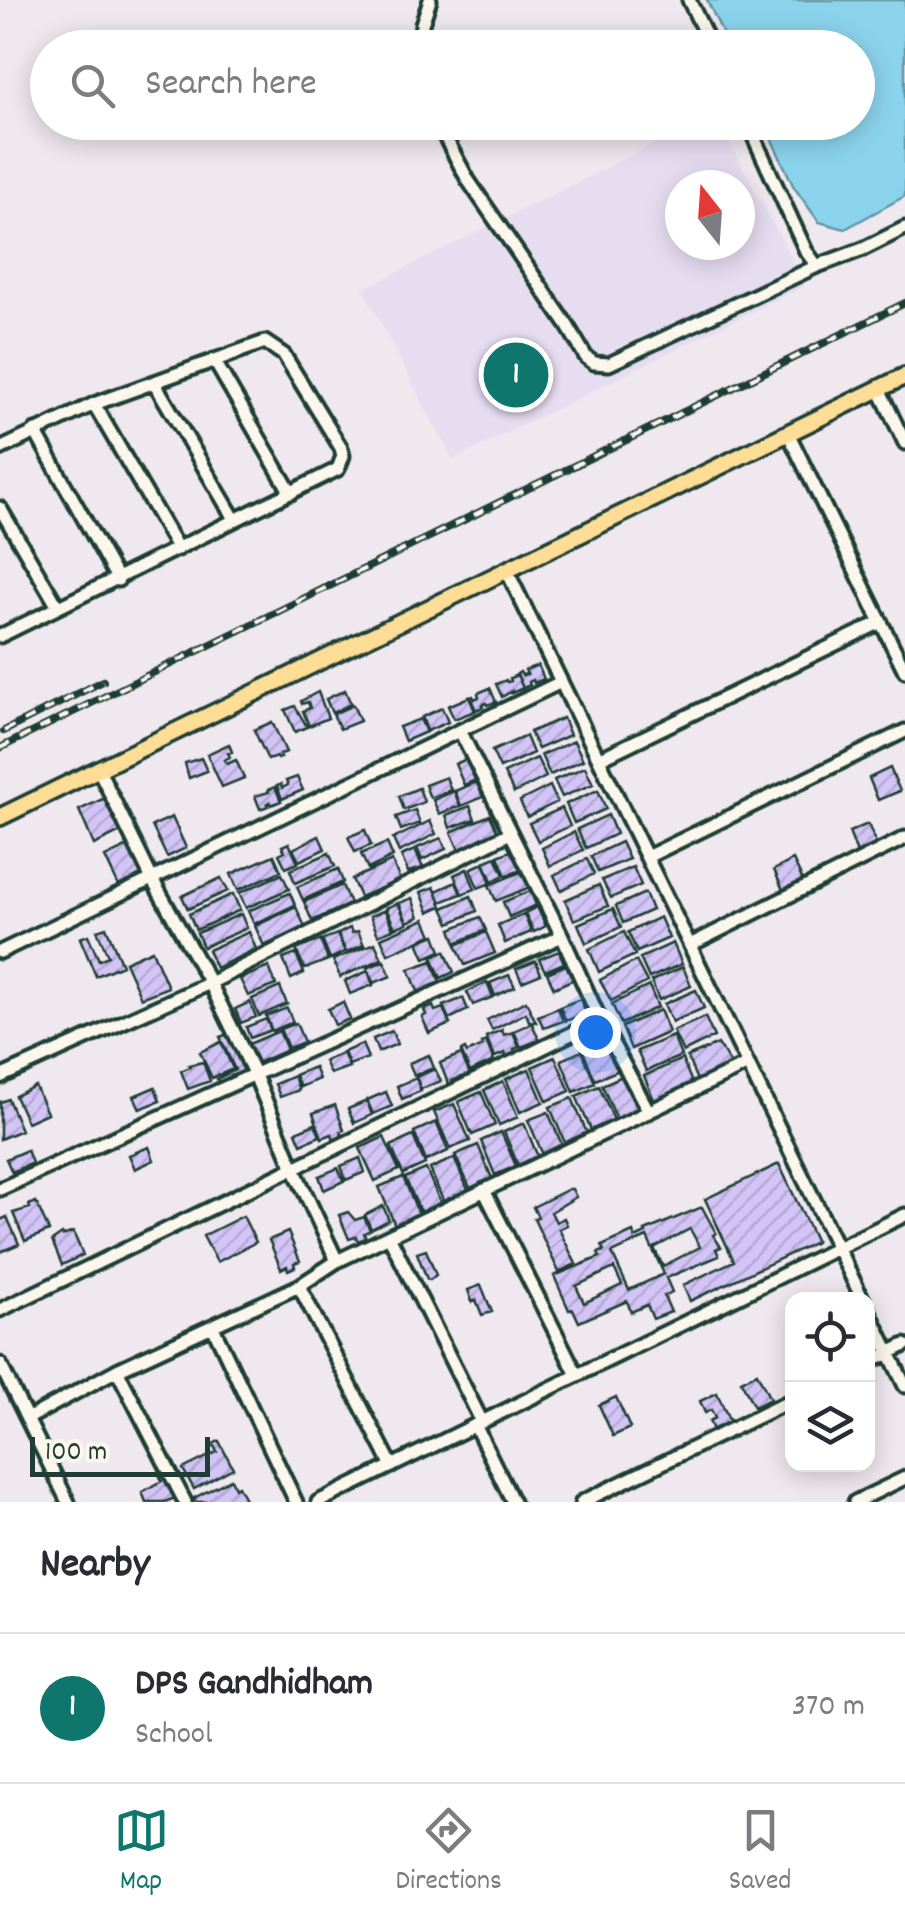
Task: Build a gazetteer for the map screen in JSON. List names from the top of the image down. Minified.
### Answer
{"scale_bar":"100 m","north":"top","page":{"search":"Search here","pins":"1","scale":"100 m","heading":"Nearby","list":[{"mark":"1","name":"DPS Gandhidham","note":"School","value":"370 m"}],"nav":["Map","Directions","Saved"]}}
